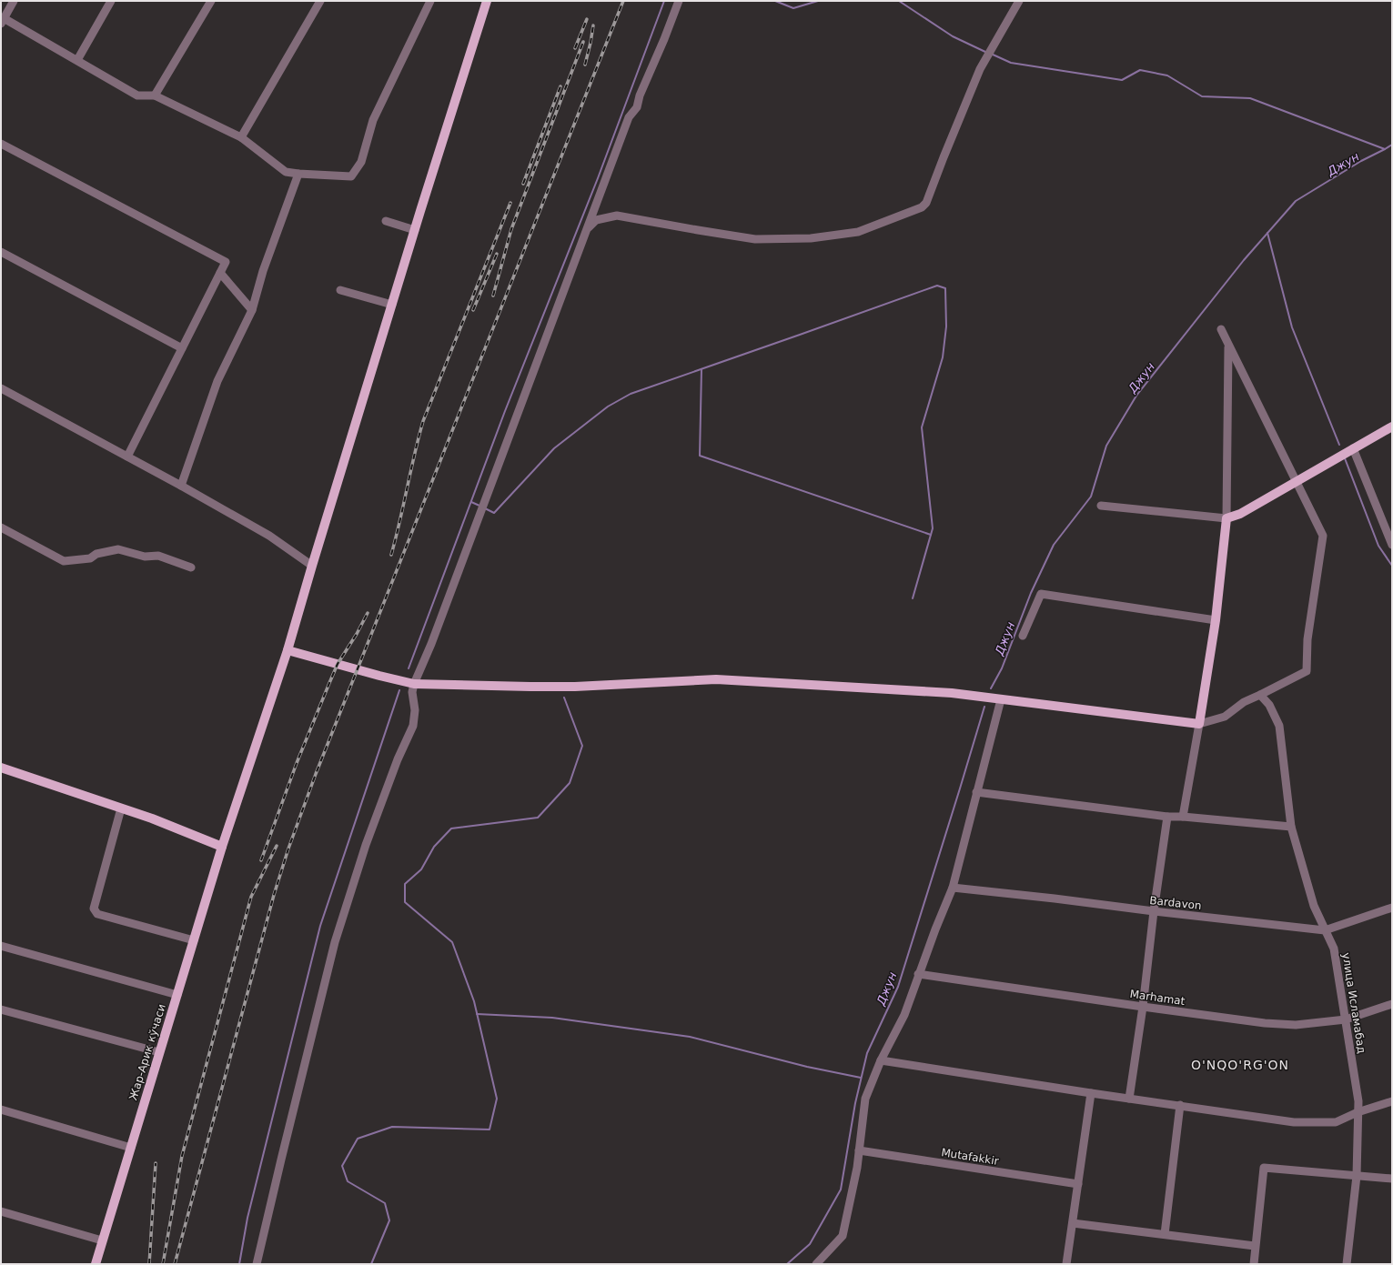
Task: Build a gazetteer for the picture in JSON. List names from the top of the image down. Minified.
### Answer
{"streets":{"main road":["Жар-Арик кўчаси"],"street":["Bardavon","Marhamat","улица Исламабад","Mutafakkir"]},"crossings":[["Bardavon","улица Исламабад"],["Marhamat","улица Исламабад"]],"districts":["O'NQO'RG'ON"],"water":["Джун"]}
